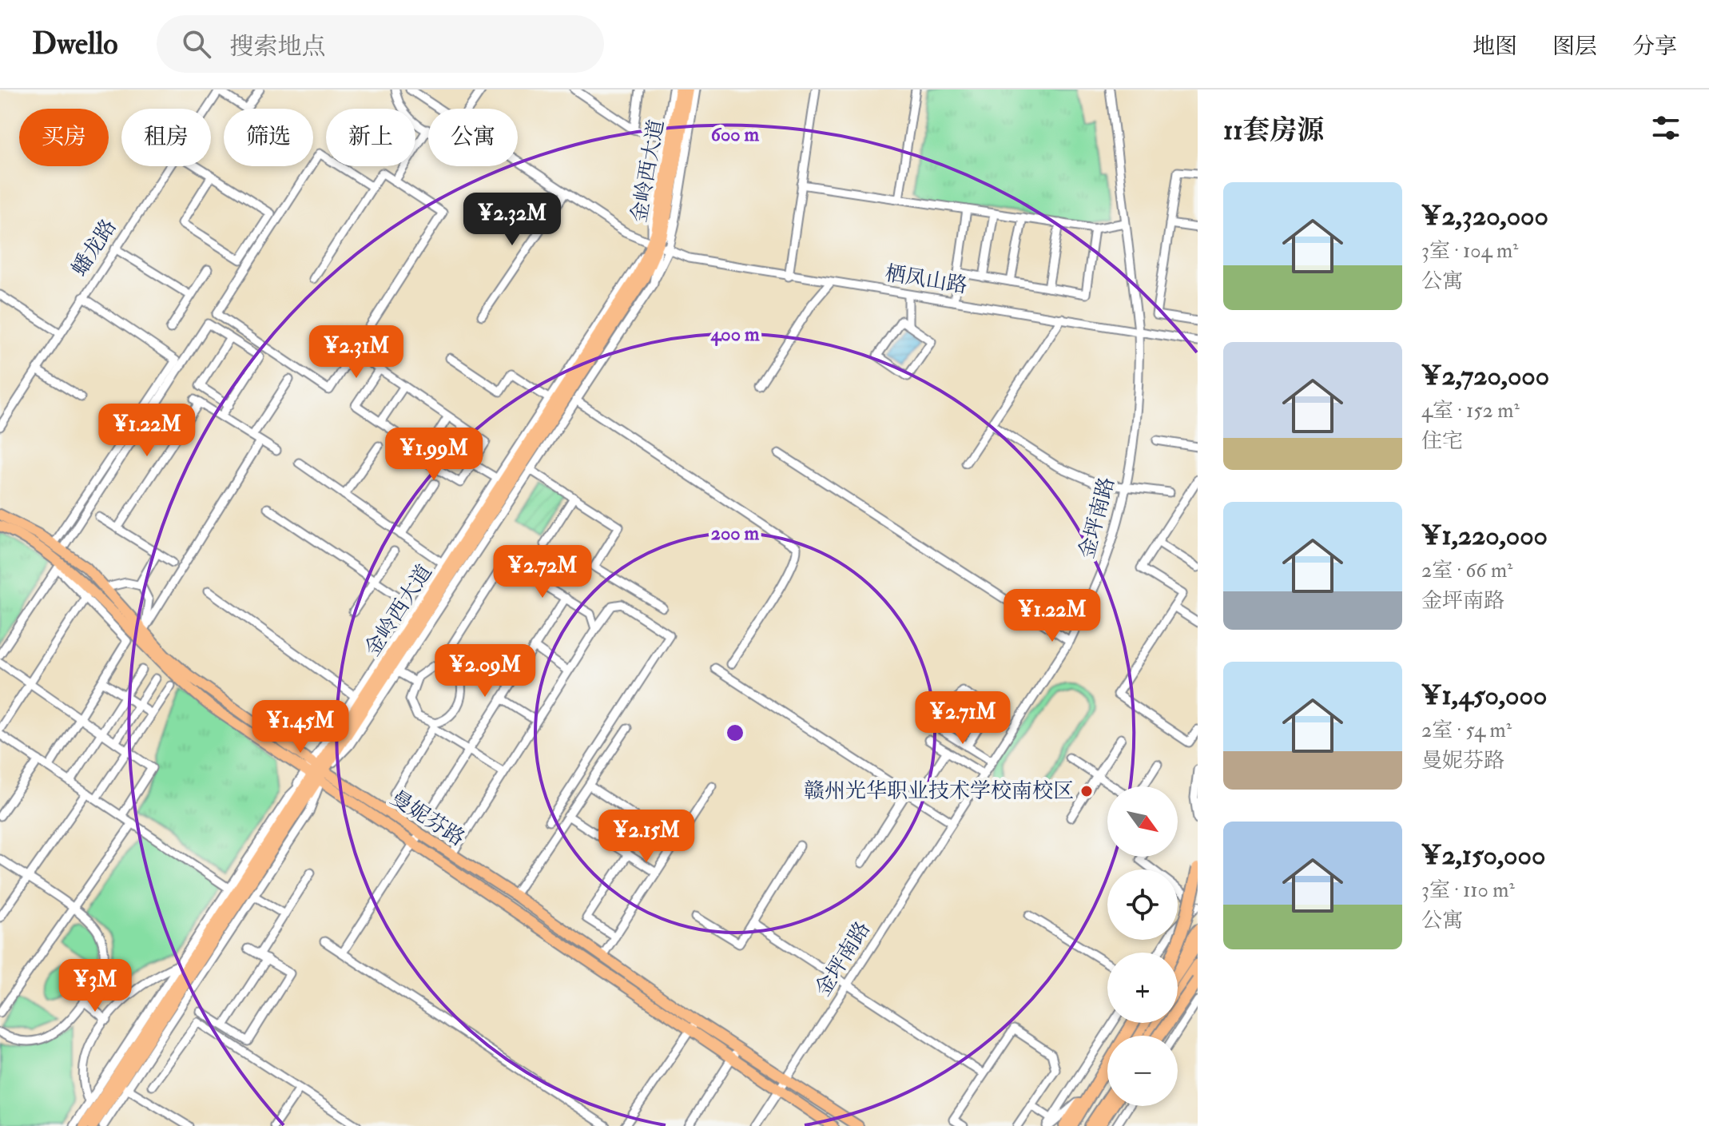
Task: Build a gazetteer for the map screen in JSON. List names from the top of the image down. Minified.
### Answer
{"streets":{"main road":["金岭西大道","曼妮芬路"],"street":["蟠龙路","栖凤山路","金坪南路"]},"crossings":[["金岭西大道","栖凤山路"],["金岭西大道","曼妮芬路"],["栖凤山路","金坪南路"],["金坪南路","曼妮芬路"]],"places":["赣州光华职业技术学校南校区"],"north":"bottom right","page":{"header":"Dwello","search":"搜索地点","nav":["地图","图层","分享"],"heading":"11套房源","chip":["买房","租房","筛选","新上","公寓"],"list":[{"name":"¥2,320,000","note":"3室 · 104 m² · 公寓"},{"name":"¥2,720,000","note":"4室 · 152 m² · 住宅"},{"name":"¥1,220,000","note":"2室 · 66 m² · 金坪南路"},{"name":"¥1,450,000","note":"2室 · 54 m² · 曼妮芬路"},{"name":"¥2,150,000","note":"3室 · 110 m² · 公寓"}],"price":["¥2.32M","¥2.31M","¥1.22M","¥1.99M","¥2.72M","¥1.22M","¥2.09M","¥2.71M","¥1.45M","¥2.15M","¥3M"],"map_buttons":["+","−"]},"rings":["600 m","400 m","200 m"]}
